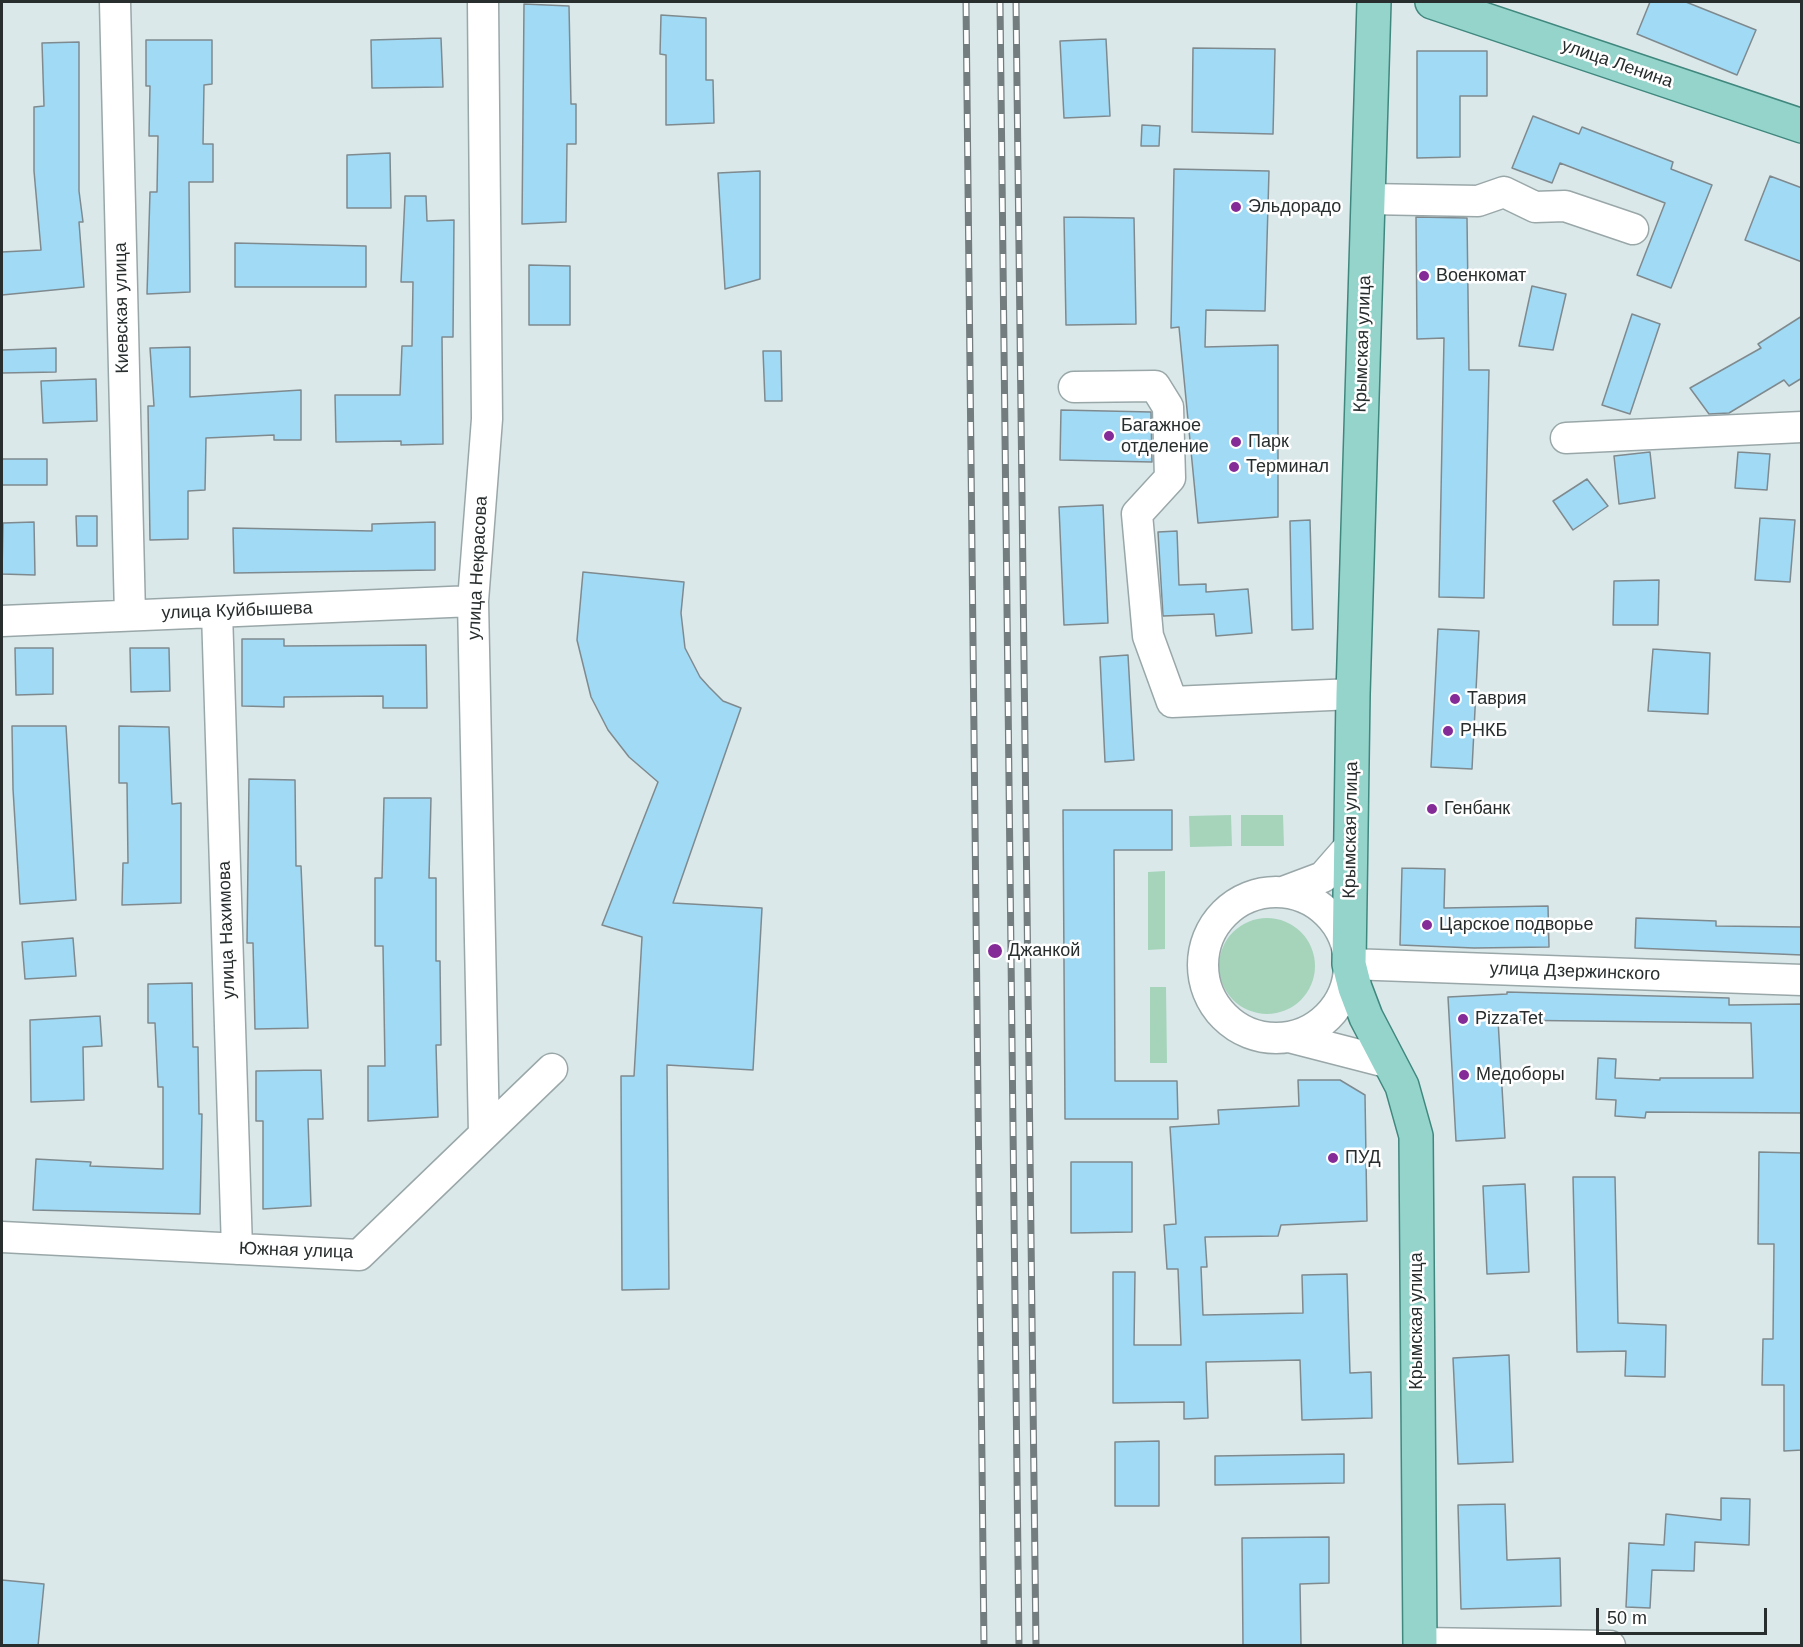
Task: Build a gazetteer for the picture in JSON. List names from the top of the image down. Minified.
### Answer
{"streets":{"main road":["улица Ленина","Крымская улица"],"street":["Киевская улица","улица Некрасова","улица Куйбышева","улица Нахимова","улица Дзержинского","Южная улица"]},"crossings":[["Киевская улица","улица Куйбышева"],["Крымская улица","улица Дзержинского"],["улица Некрасова","улица Куйбышева"],["улица Некрасова","Южная улица"],["улица Куйбышева","улица Нахимова"],["улица Нахимова","Южная улица"]],"places":["Эльдорадо","Военкомат","Багажное отделение","Парк","Терминал","Таврия","РНКБ","Генбанк","Царское подворье","Джанкой","PizzaTet","Медоборы","ПУД"],"scale_bar":"50 m"}
